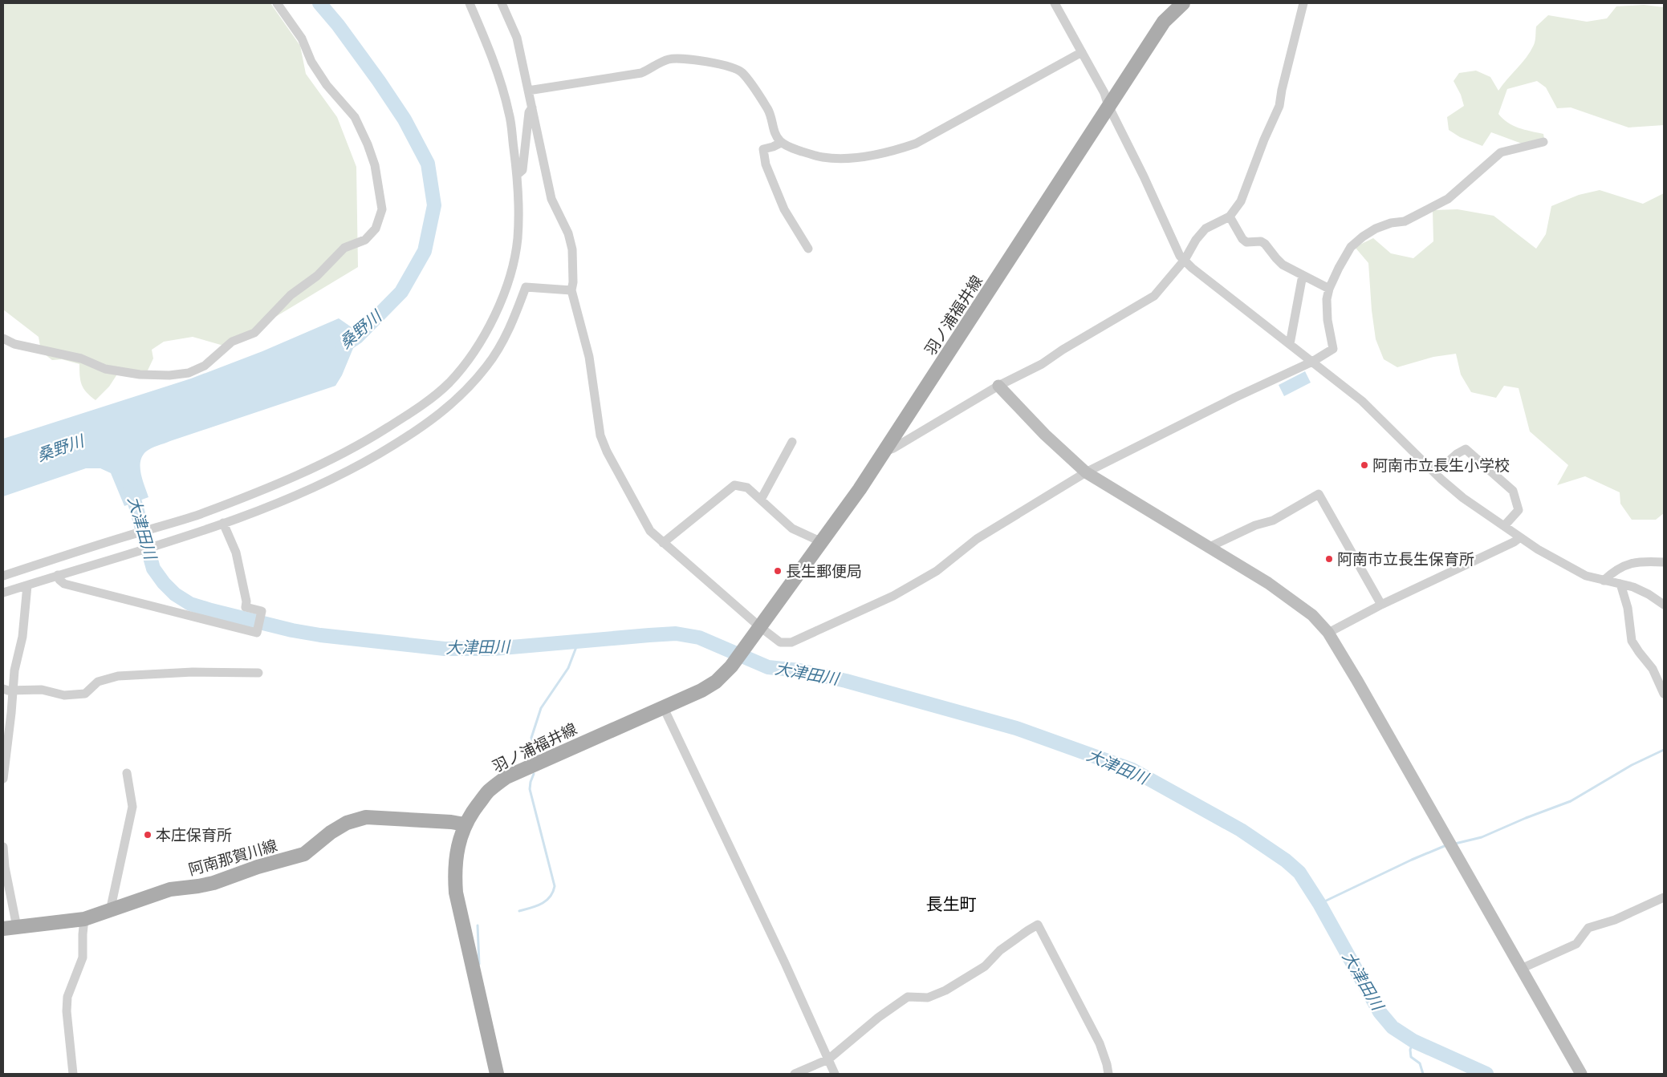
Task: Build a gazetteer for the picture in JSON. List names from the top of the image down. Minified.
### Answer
{"streets":{"main road":["羽ノ浦福井線","阿南那賀川線"]},"crossings":[["羽ノ浦福井線","阿南那賀川線"]],"districts":["長生町"],"water":["桑野川","大津田川"],"places":["阿南市立長生小学校","阿南市立長生保育所","長生郵便局","本庄保育所"]}
